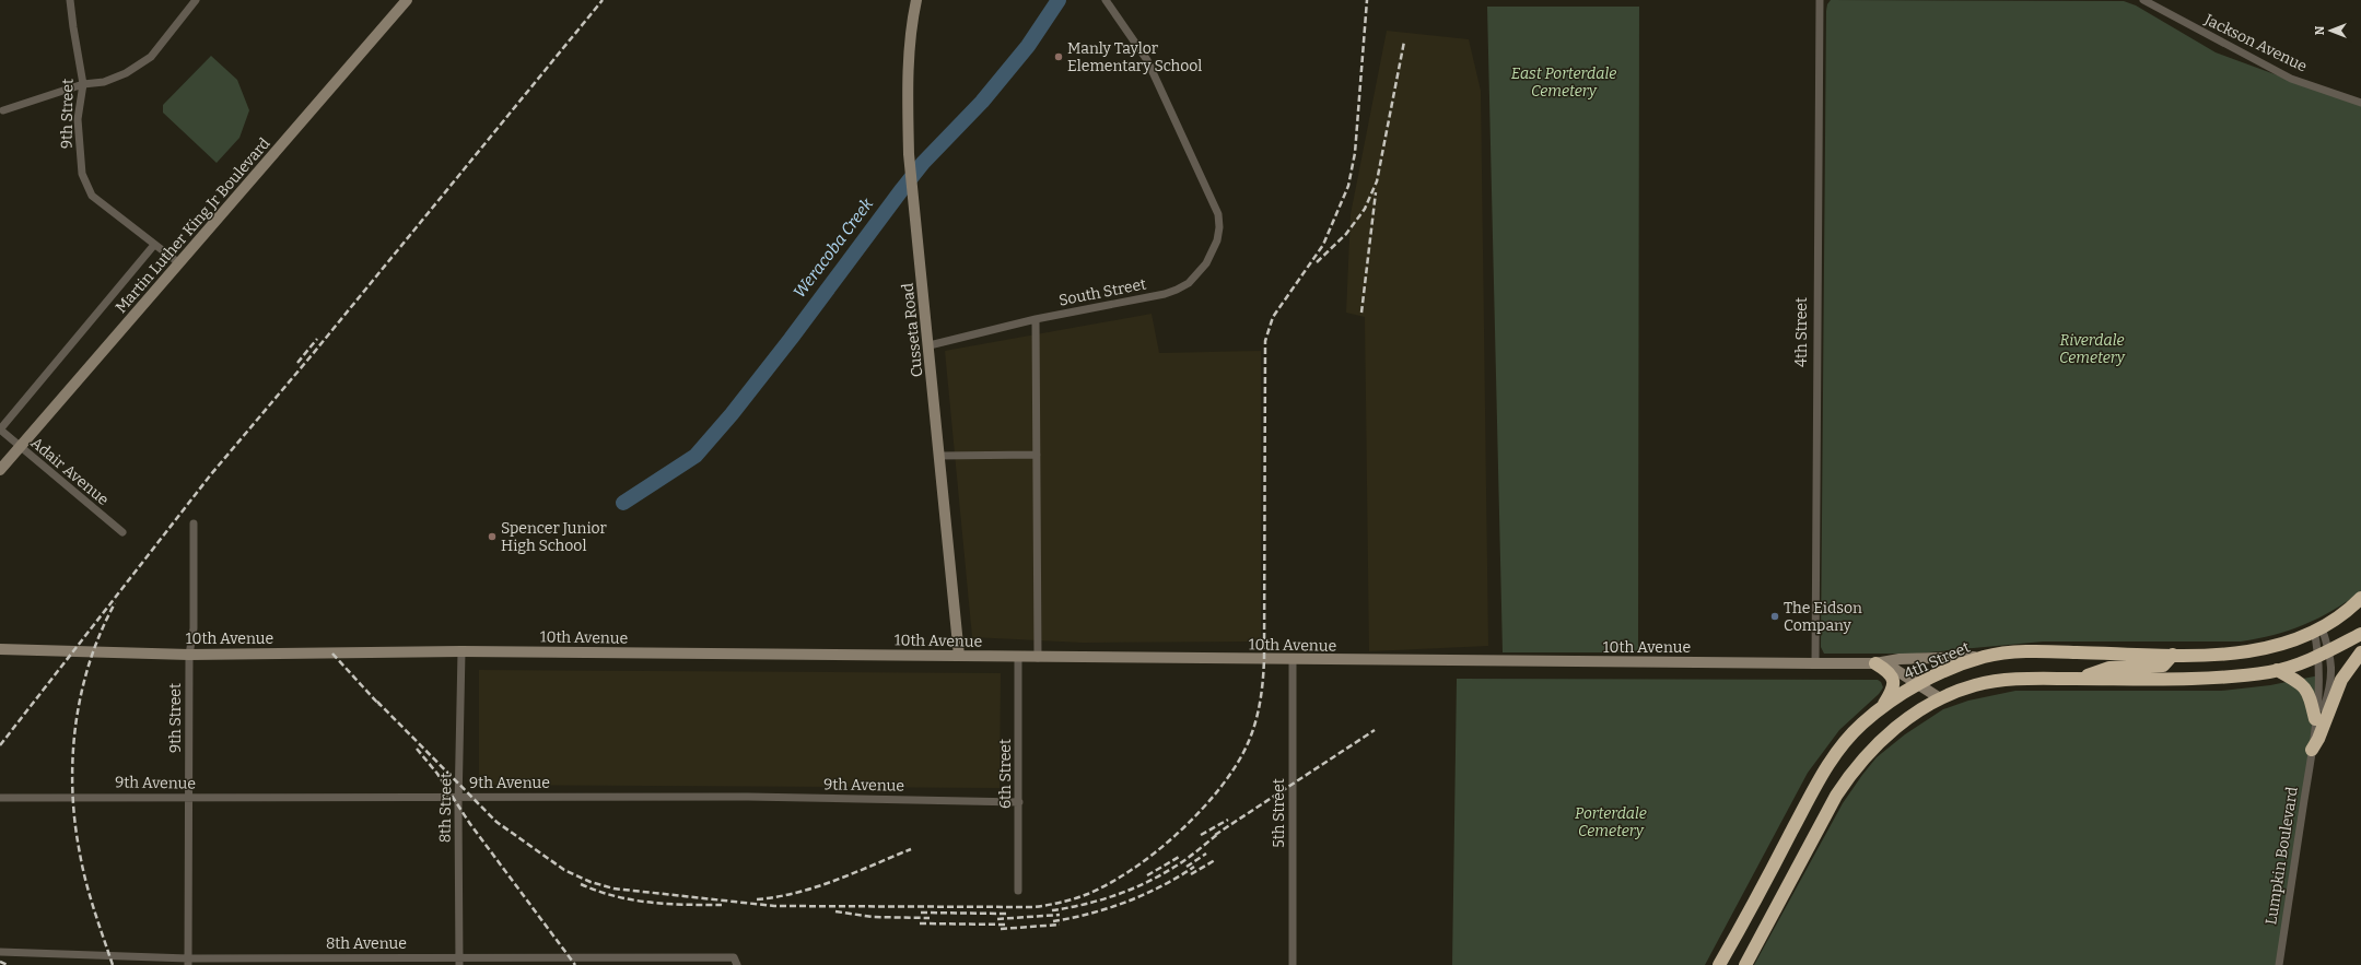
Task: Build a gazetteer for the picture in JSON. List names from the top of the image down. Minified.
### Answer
{"streets":{"highway":["4th Street"],"main road":["Martin Luther King Jr Boulevard","Cusseta Road","10th Avenue"],"street":["Jackson Avenue","9th Street","South Street","Adair Avenue","6th Street","9th Avenue","8th Street","5th Street","Lumpkin Boulevard","8th Avenue"]},"crossings":[["9th Street","Martin Luther King Jr Boulevard"],["9th Street","10th Avenue"],["9th Street","9th Avenue"],["9th Street","8th Avenue"],["Martin Luther King Jr Boulevard","Adair Avenue"],["South Street","Cusseta Road"],["Cusseta Road","10th Avenue"],["4th Street","10th Avenue"],["4th Street","Lumpkin Boulevard"],["10th Avenue","6th Street"],["10th Avenue","8th Street"],["10th Avenue","5th Street"],["6th Street","9th Avenue"],["9th Avenue","8th Street"],["8th Street","8th Avenue"]],"water":["Weracoba Creek"],"parks":["East Porterdale Cemetery","Riverdale Cemetery","Porterdale Cemetery"],"places":["Manly Taylor Elementary School","Spencer Junior High School","The Eidson Company"],"north":"left"}
